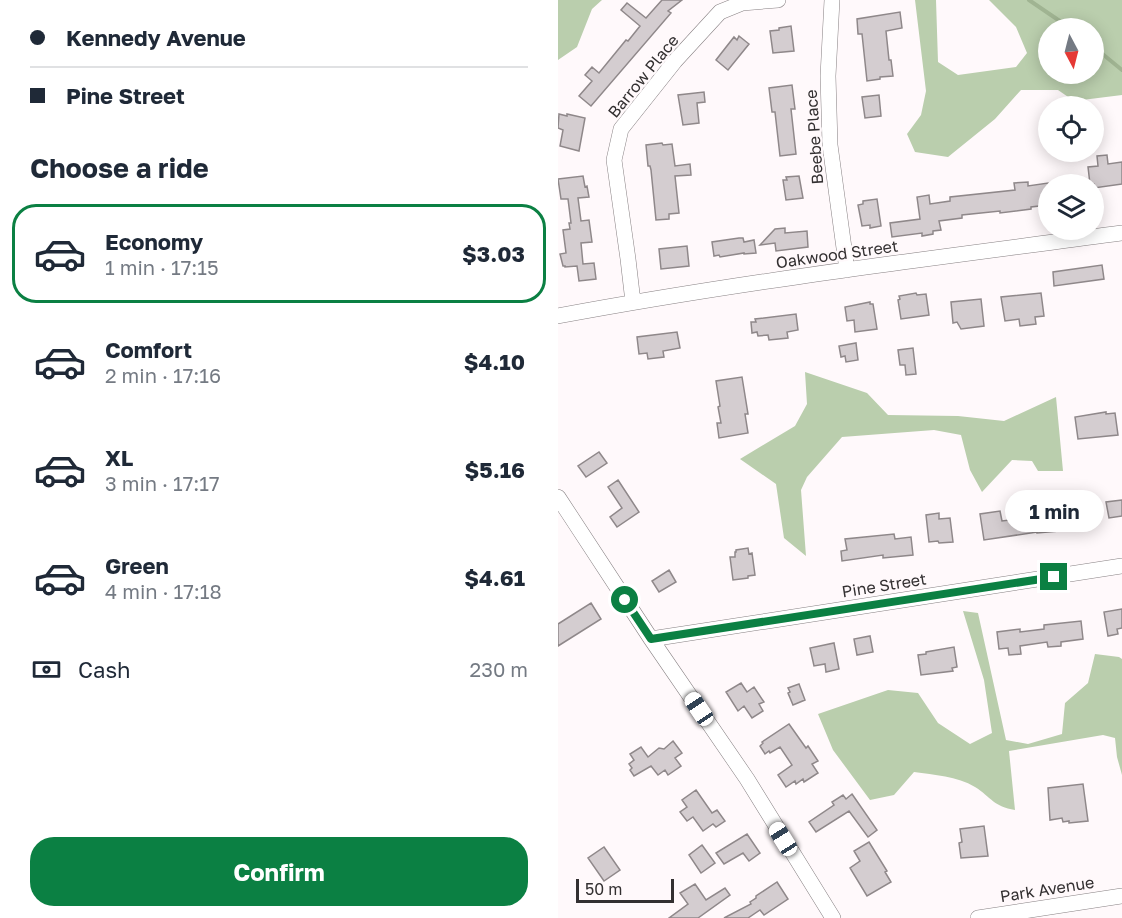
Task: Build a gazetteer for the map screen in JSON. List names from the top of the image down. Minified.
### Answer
{"streets":{"street":["Barrow Place","Beebe Place","Oakwood Street","Pine Street","Park Avenue"]},"crossings":[["Barrow Place","Oakwood Street"],["Beebe Place","Oakwood Street"]],"scale_bar":"50 m","north":"bottom","page":{"banner":["Kennedy Avenue","Pine Street"],"heading":"Choose a ride","list":[{"name":"Economy","note":"1 min · 17:15","value":"$3.03"},{"name":"Comfort","note":"2 min · 17:16","value":"$4.10"},{"name":"XL","note":"3 min · 17:17","value":"$5.16"},{"name":"Green","note":"4 min · 17:18","value":"$4.61"}],"bubble":"1 min","pay":["Cash","230 m"],"buttons":"Confirm","scale":"50 m"}}
